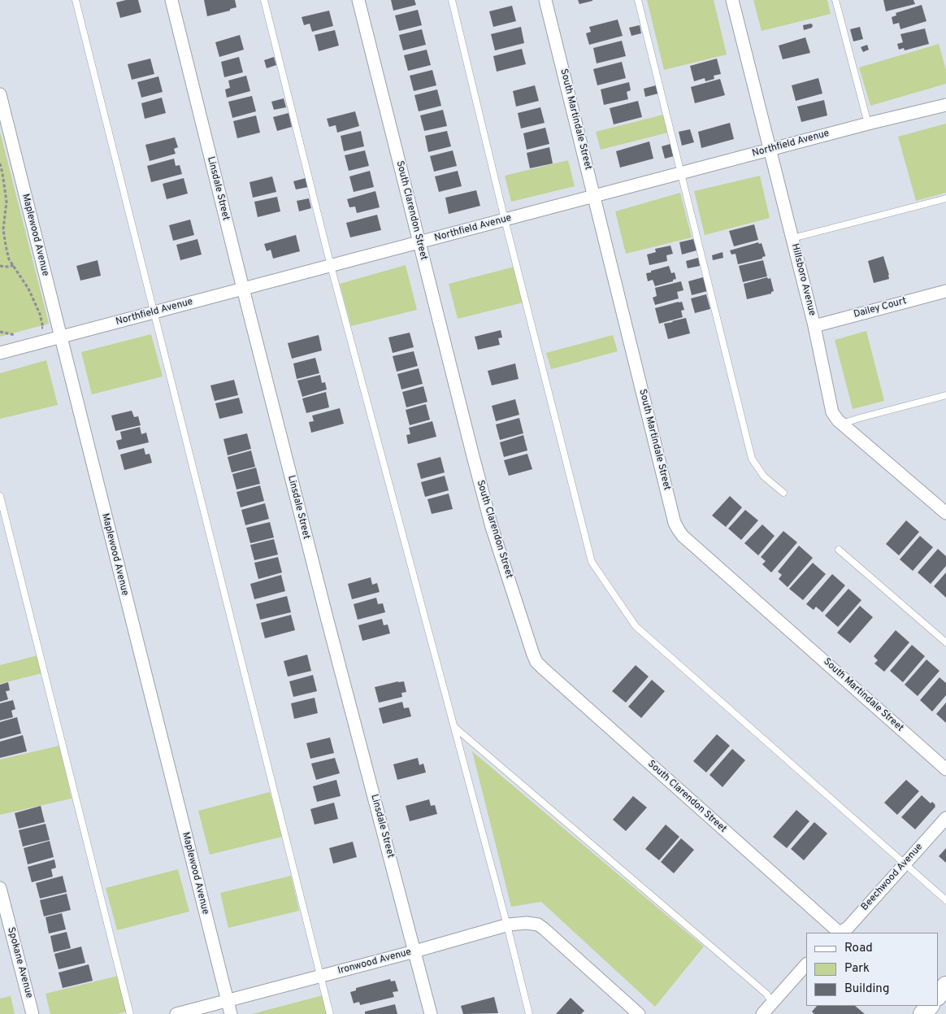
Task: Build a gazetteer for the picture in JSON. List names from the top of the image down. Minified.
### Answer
{"streets":{"street":["South Martindale Street","Northfield Avenue","Linsdale Street","South Clarendon Street","Maplewood Avenue","Hillsboro Avenue","Dailey Court","Beechwood Avenue","Ironwood Avenue","Spokane Avenue"]},"crossings":[["South Martindale Street","Northfield Avenue"],["Northfield Avenue","Linsdale Street"],["Northfield Avenue","South Clarendon Street"],["Northfield Avenue","Maplewood Avenue"],["Northfield Avenue","Hillsboro Avenue"],["Linsdale Street","Ironwood Avenue"],["Maplewood Avenue","Ironwood Avenue"],["Hillsboro Avenue","Dailey Court"]],"legend":["Road","Park","Building"]}
